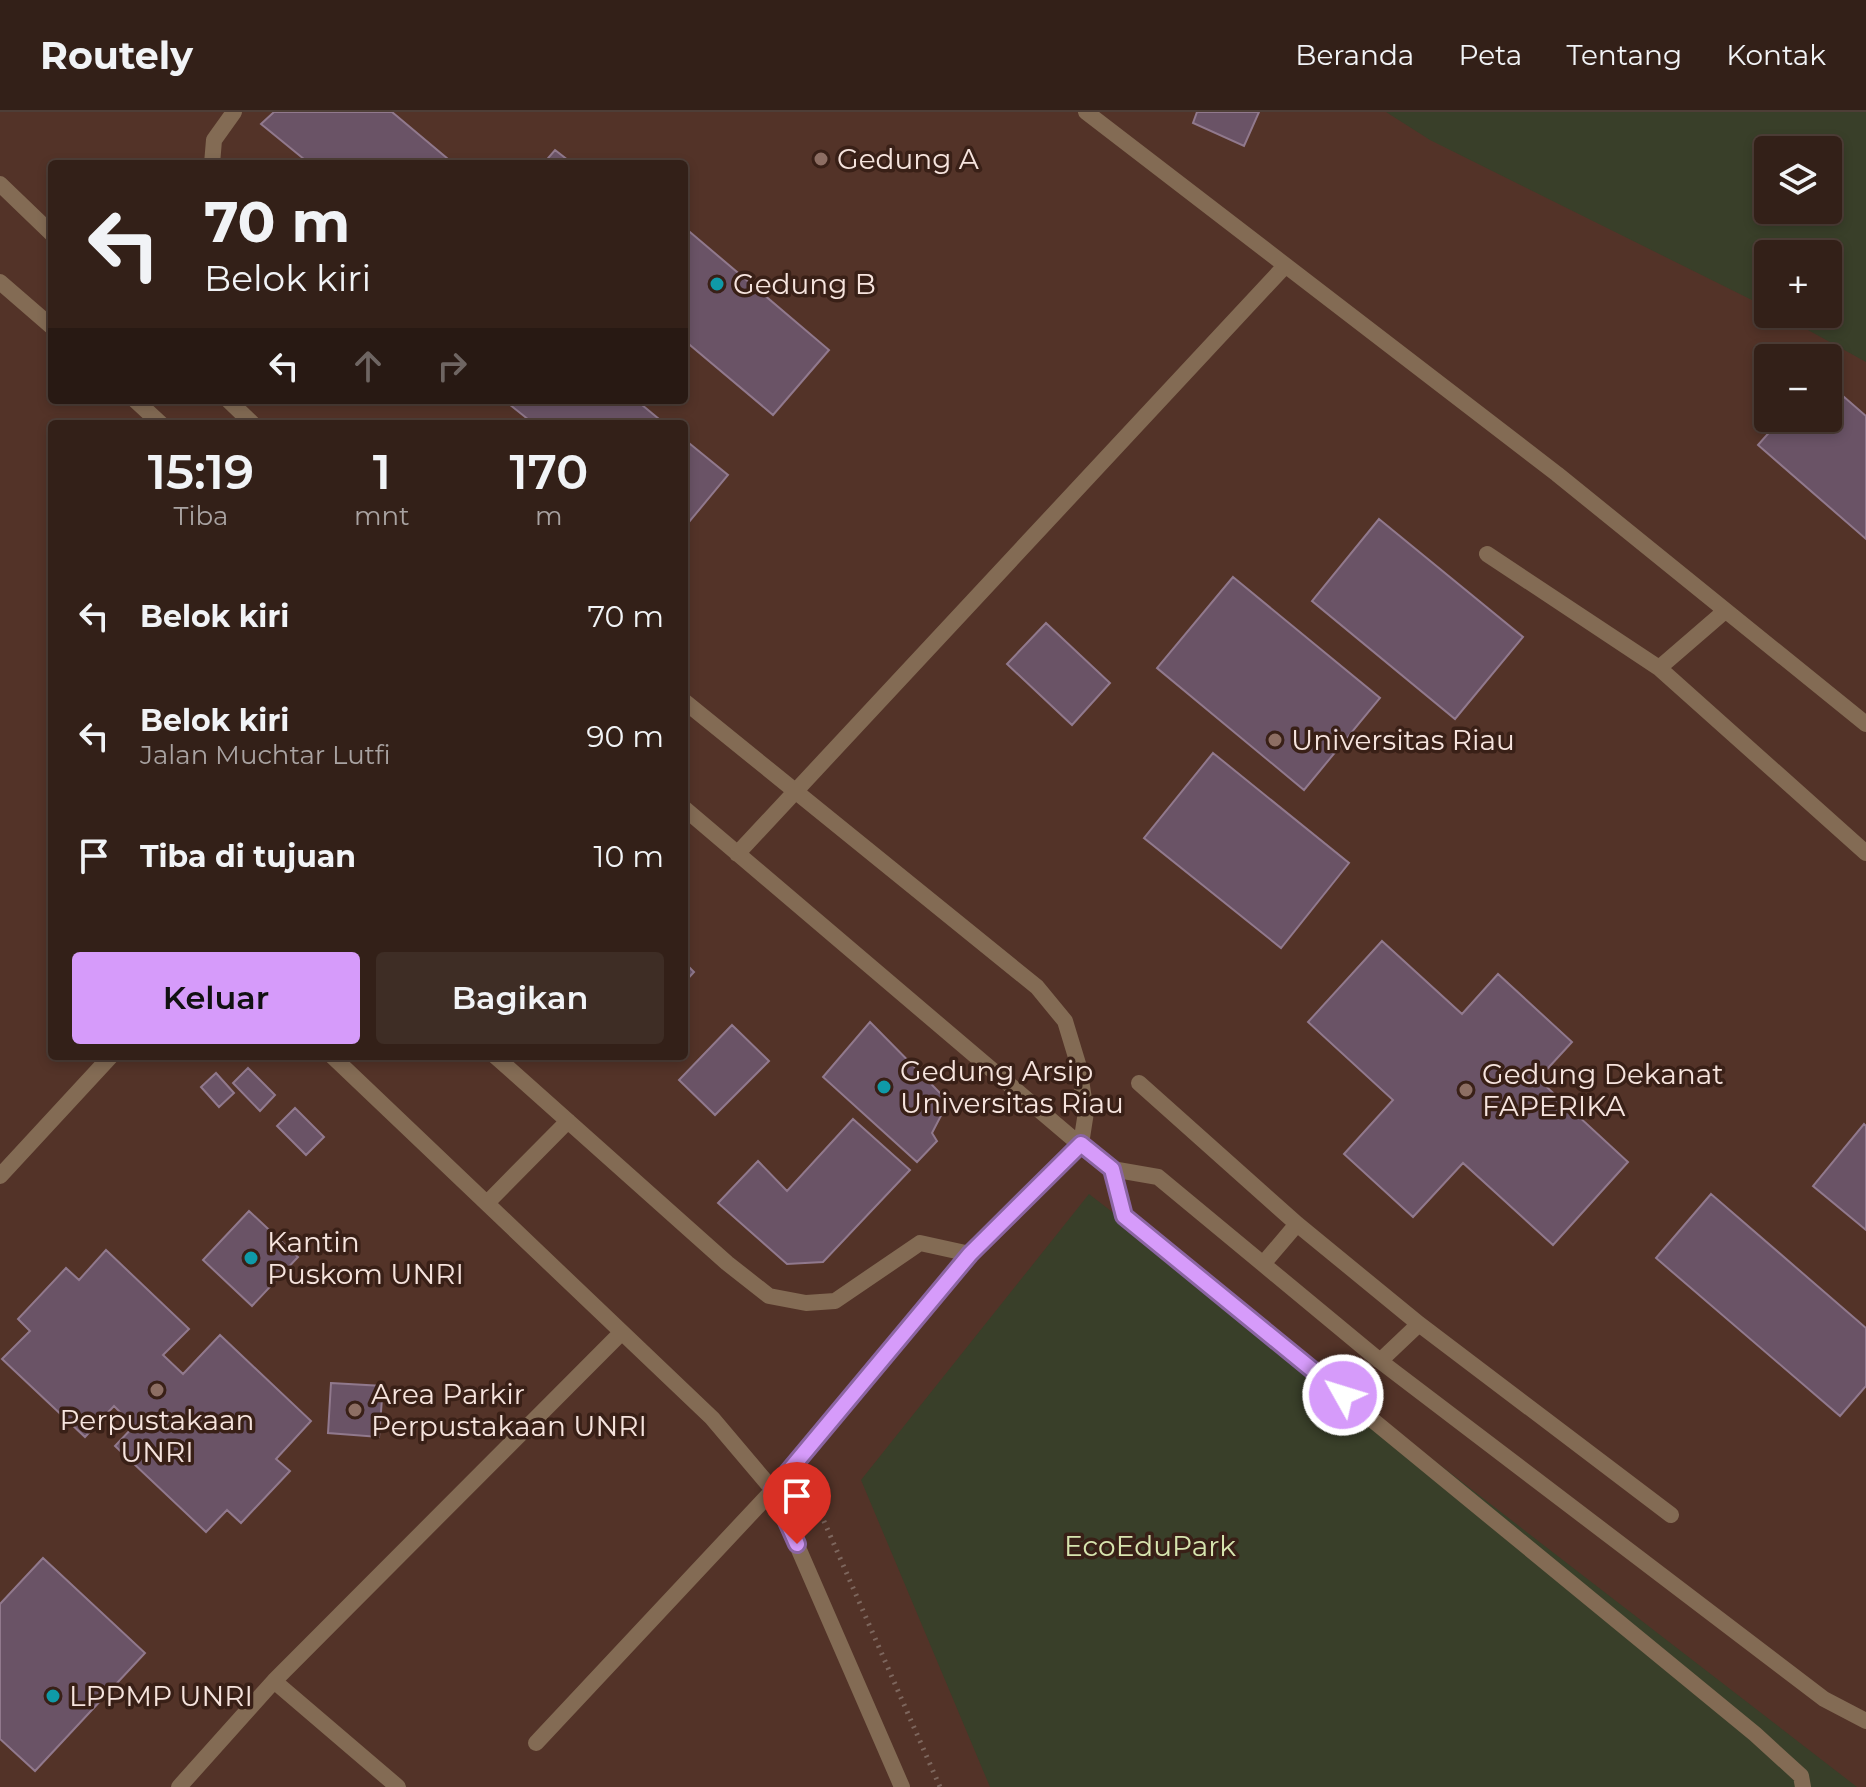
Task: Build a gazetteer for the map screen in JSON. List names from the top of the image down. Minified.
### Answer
{"parks":["EcoEduPark"],"places":["Gedung A","Gedung B","Universitas Riau","Gedung Arsip Universitas Riau","Gedung Dekanat FAPERIKA","Kantin Puskom UNRI","Perpustakaan UNRI","Area Parkir Perpustakaan UNRI","LPPMP UNRI"],"page":{"header":"Routely","nav":["Beranda","Peta","Tentang","Kontak"],"map_buttons":["+","−"],"turn":["70 m","Belok kiri"],"eta":["15:19","Tiba","1","mnt","170","m"],"list":[{"name":"Belok kiri","value":"70 m"},{"name":"Belok kiri","note":"Jalan Muchtar Lutfi","value":"90 m"},{"name":"Tiba di tujuan","value":"10 m"}],"buttons":["Keluar","Bagikan"]}}
